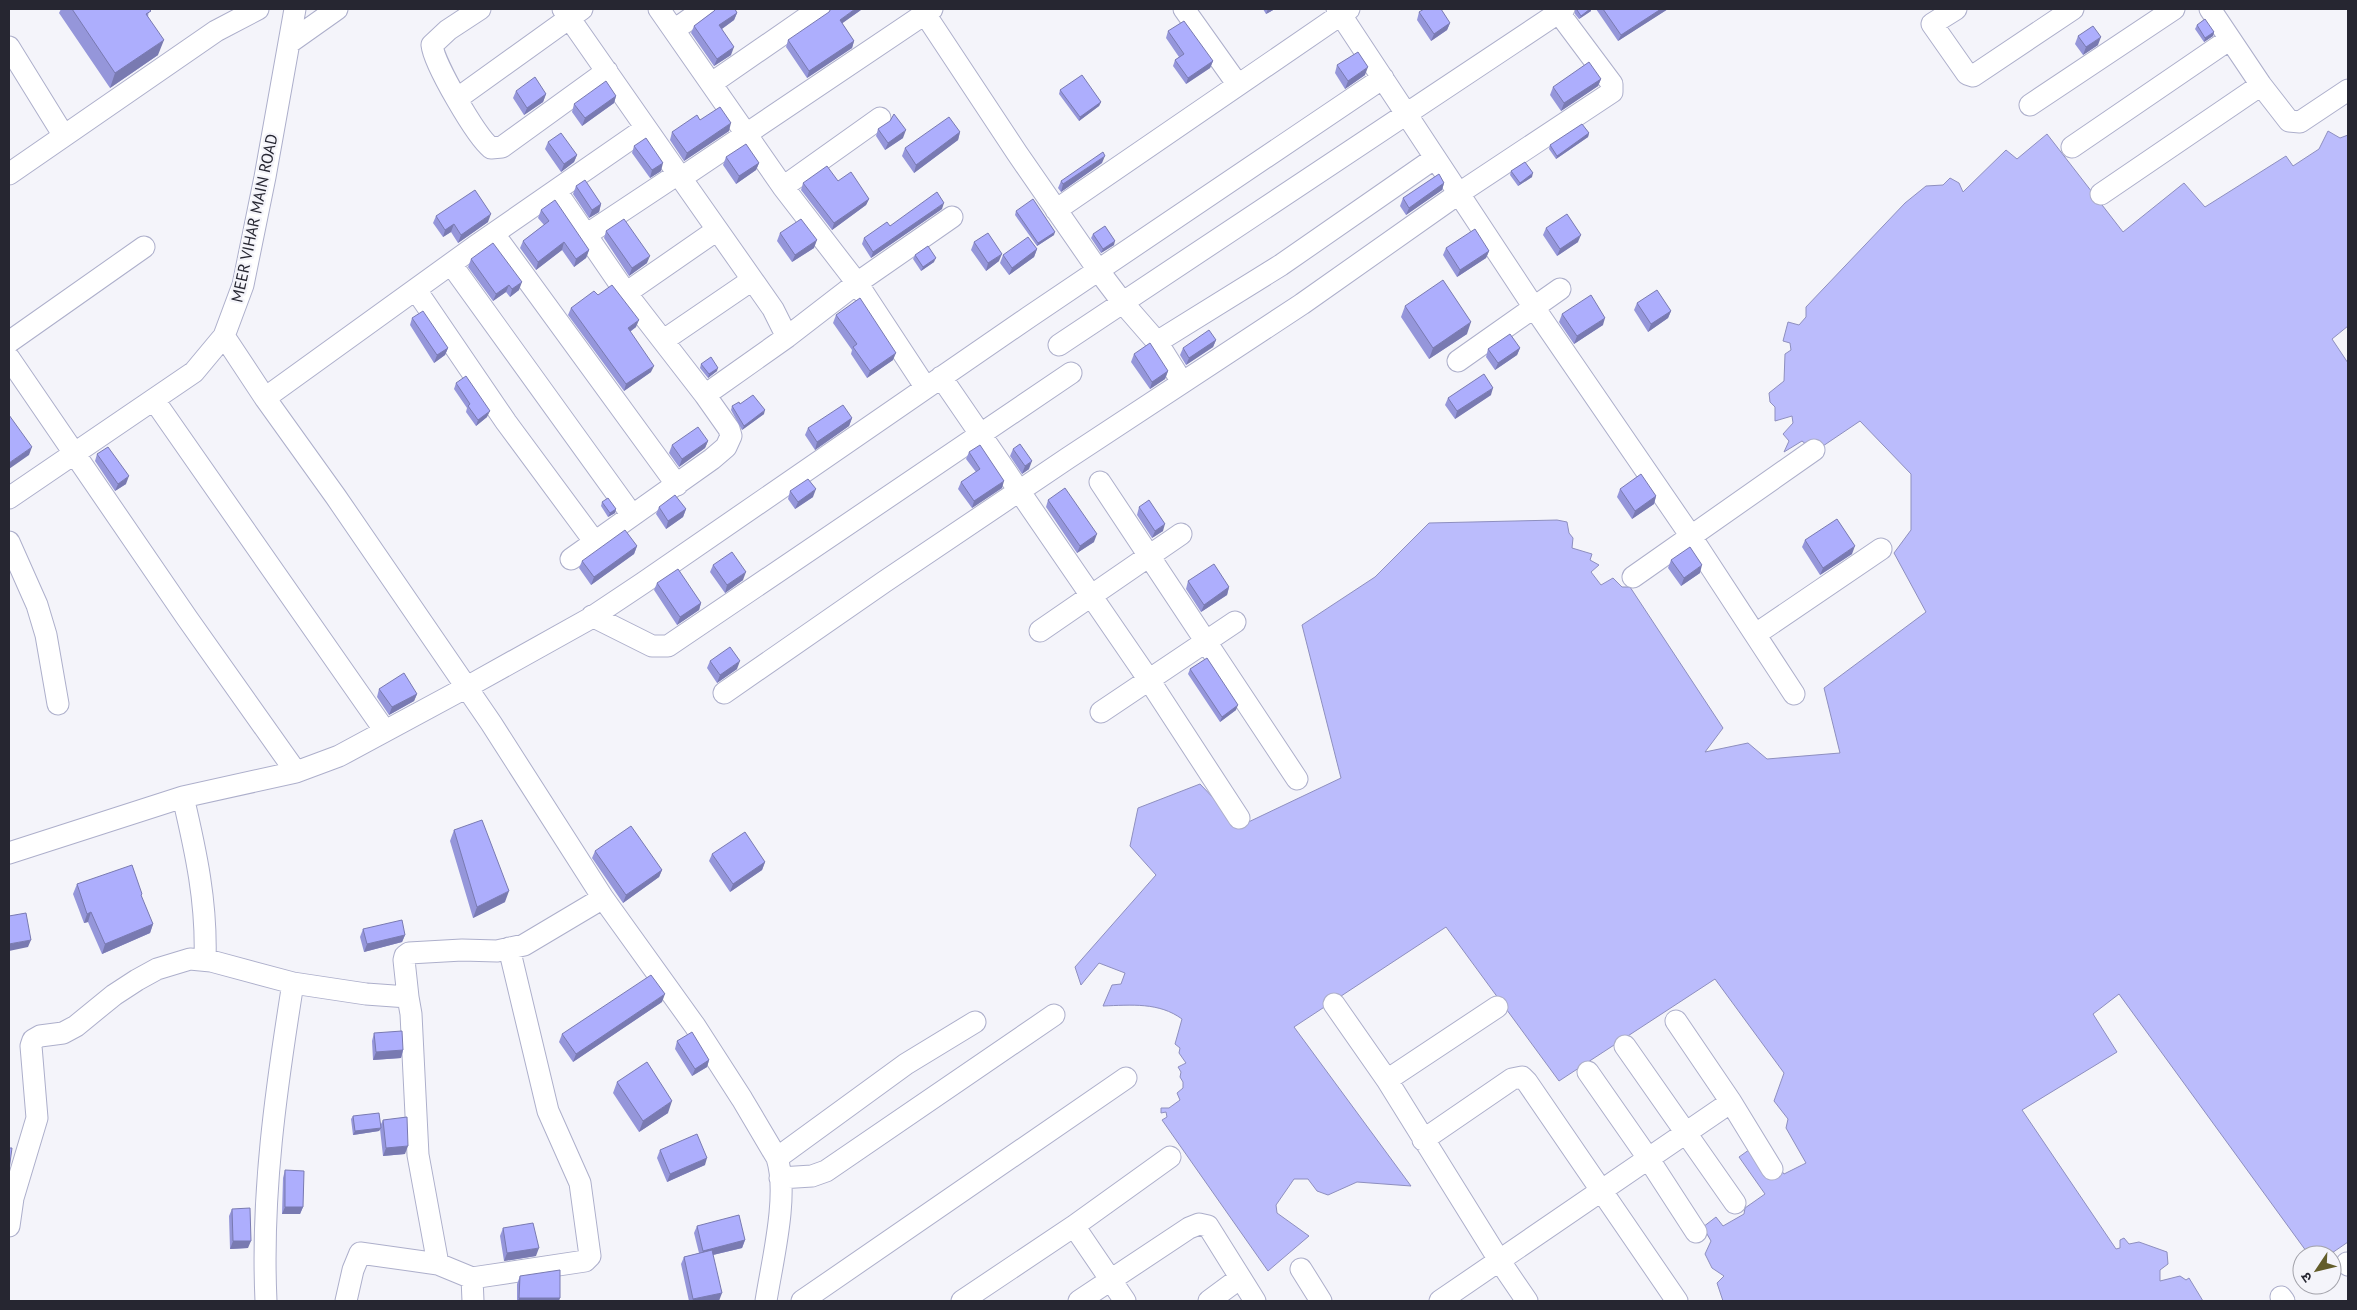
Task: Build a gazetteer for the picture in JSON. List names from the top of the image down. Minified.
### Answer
{"streets":{"street":["MEER VIHAR MAIN ROAD"]},"north":"bottom left"}
